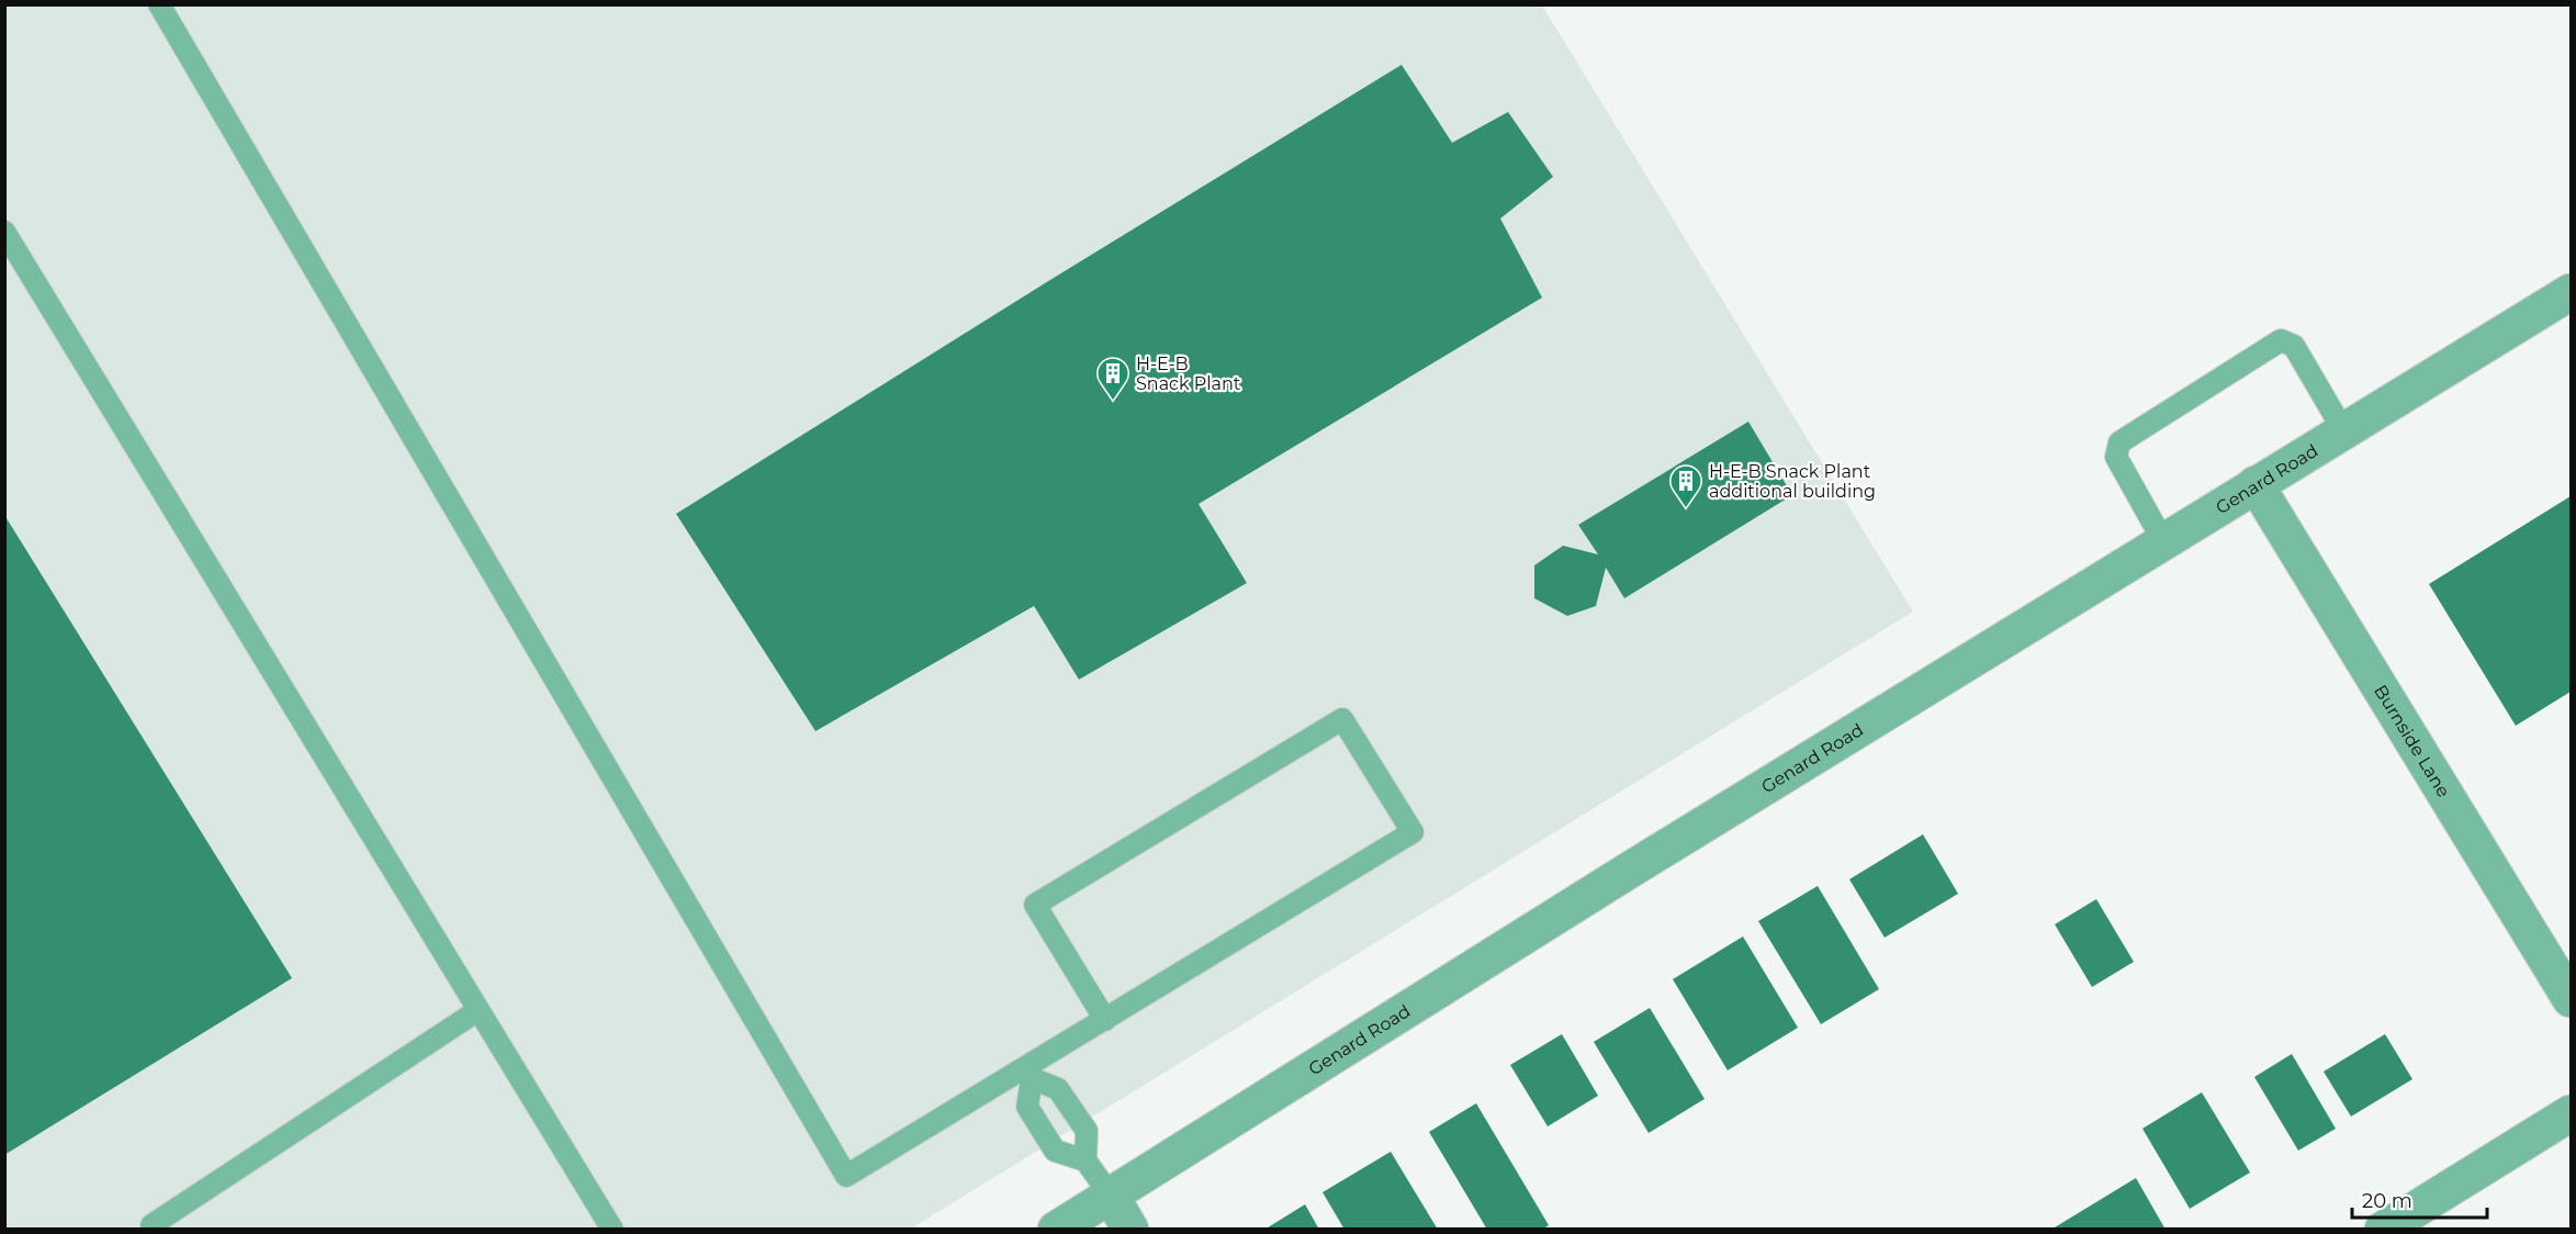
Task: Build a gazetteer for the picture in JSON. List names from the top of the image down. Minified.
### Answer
{"streets":{"street":["Genard Road","Burnside Lane"]},"crossings":[["Genard Road","Burnside Lane"]],"places":{"building":["H-E-B Snack Plant","H-E-B Snack Plant additional building"]},"scale_bar":"20 m"}
